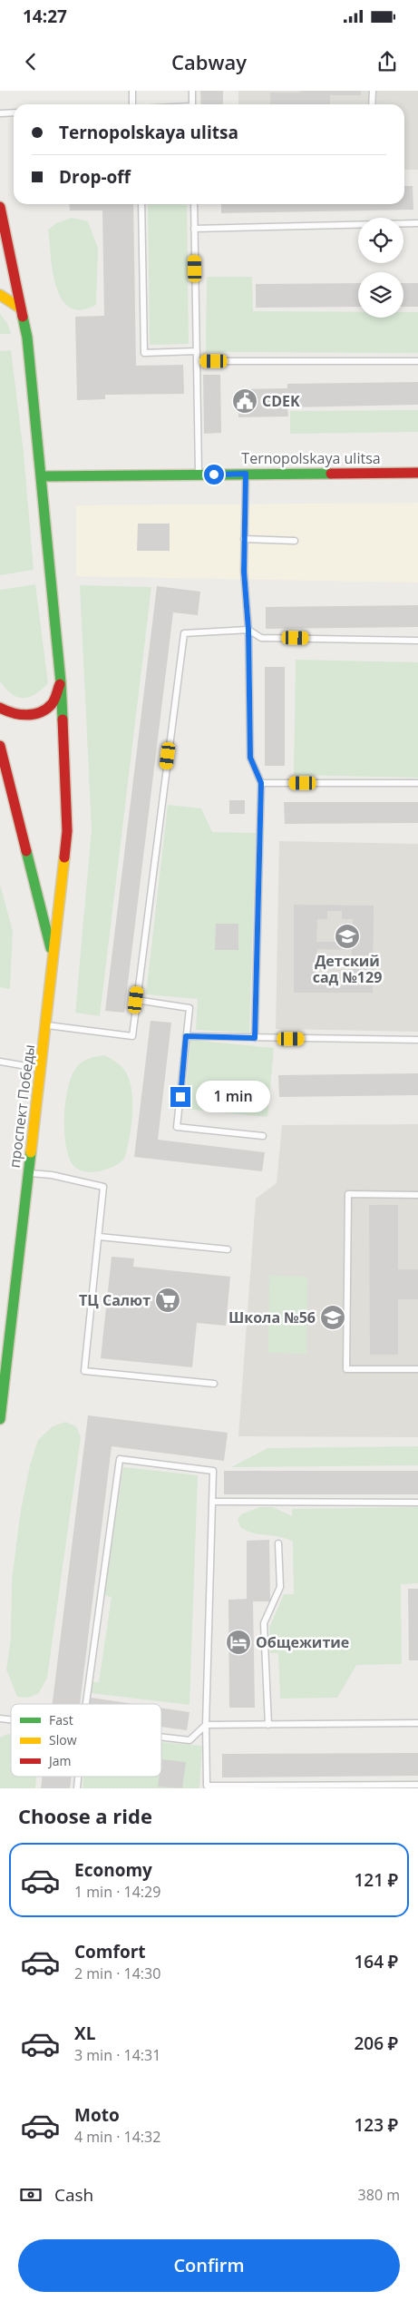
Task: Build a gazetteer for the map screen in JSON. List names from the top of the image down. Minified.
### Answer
{"streets":{"main road":["Ternopolskaya ulitsa","проспект Победы"]},"crossings":[["Ternopolskaya ulitsa","проспект Победы"]],"places":{"public building":["CDEK"],"school or university":["Детский сад №129","Школа №56"],"supermarket":["ТЦ Салют"],"hotel":["Общежитие"]},"legend":["Fast","Slow","Jam"],"page":{"status":"14:27","header":"Cabway","banner":["Ternopolskaya ulitsa","Drop-off"],"bubble":"1 min","heading":"Choose a ride","list":[{"name":"Economy","note":"1 min · 14:29","value":"121 ₽"},{"name":"Comfort","note":"2 min · 14:30","value":"164 ₽"},{"name":"XL","note":"3 min · 14:31","value":"206 ₽"},{"name":"Moto","note":"4 min · 14:32","value":"123 ₽"}],"pay":["Cash","380 m"],"buttons":"Confirm"}}
